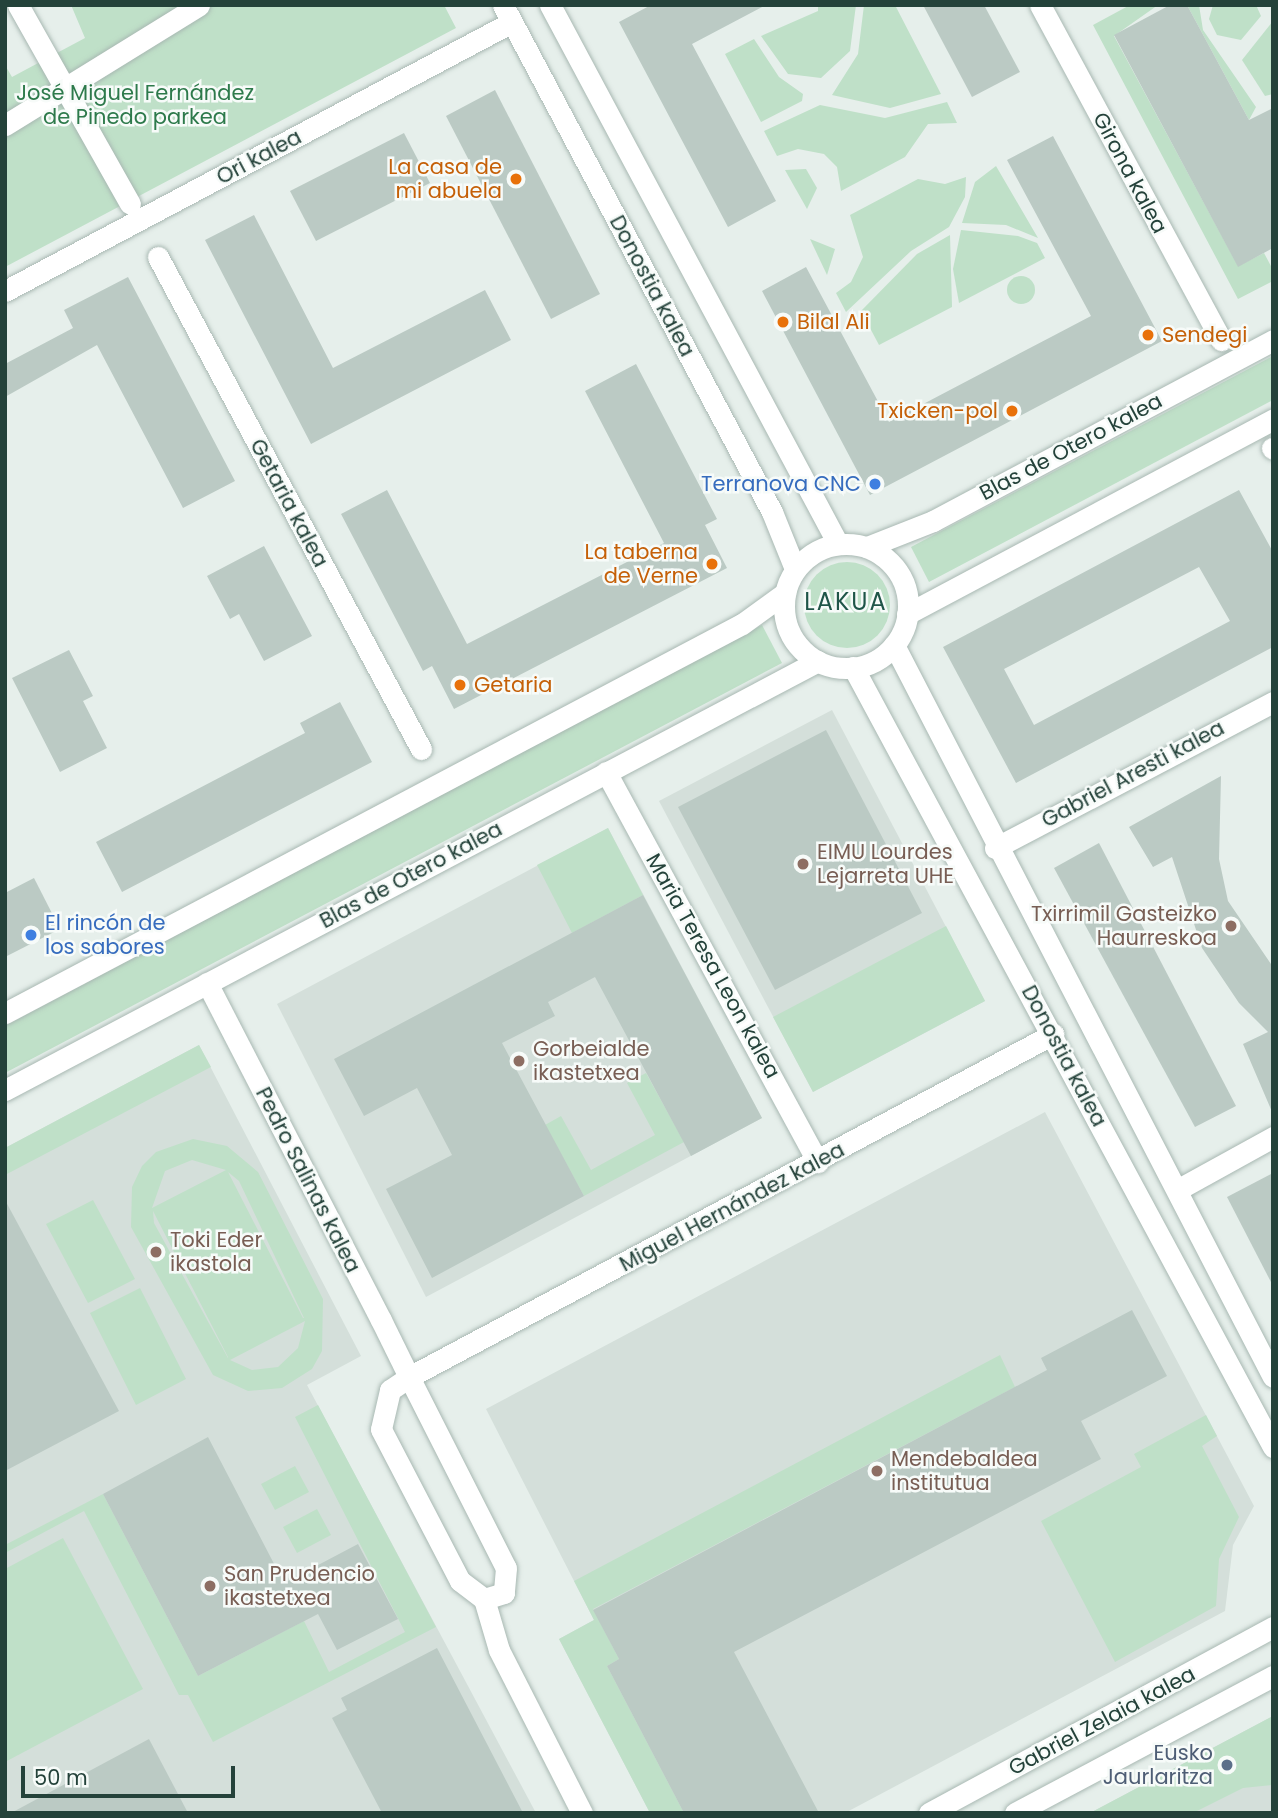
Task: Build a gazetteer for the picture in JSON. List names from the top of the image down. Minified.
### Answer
{"streets":{"street":["Ori kalea","Girona kalea","Donostia kalea","Blas de Otero kalea","Getaria kalea","Gabriel Aresti kalea","Maria Teresa Leon kalea","Pedro Salinas kalea","Miguel Hernández kalea","Gabriel Zelaia kalea"]},"crossings":[["Ori kalea","Donostia kalea"],["Donostia kalea","Blas de Otero kalea"],["Donostia kalea","Gabriel Aresti kalea"],["Donostia kalea","Miguel Hernández kalea"],["Blas de Otero kalea","Maria Teresa Leon kalea"],["Blas de Otero kalea","Pedro Salinas kalea"],["Maria Teresa Leon kalea","Miguel Hernández kalea"],["Pedro Salinas kalea","Miguel Hernández kalea"]],"districts":["LAKUA"],"parks":["José Miguel Fernández de Pinedo parkea"],"places":["La casa de mi abuela","Bilal Ali","Sendegi","Txicken-pol","Terranova CNC","La taberna de Verne","Getaria","EIMU Lourdes Lejarreta UHE","Txirrimil Gasteizko Haurreskoa","El rincón de los sabores","Gorbeialde ikastetxea","Toki Eder ikastola","Mendebaldea institutua","San Prudencio ikastetxea","Eusko Jaurlaritza"],"scale_bar":"50 m"}
